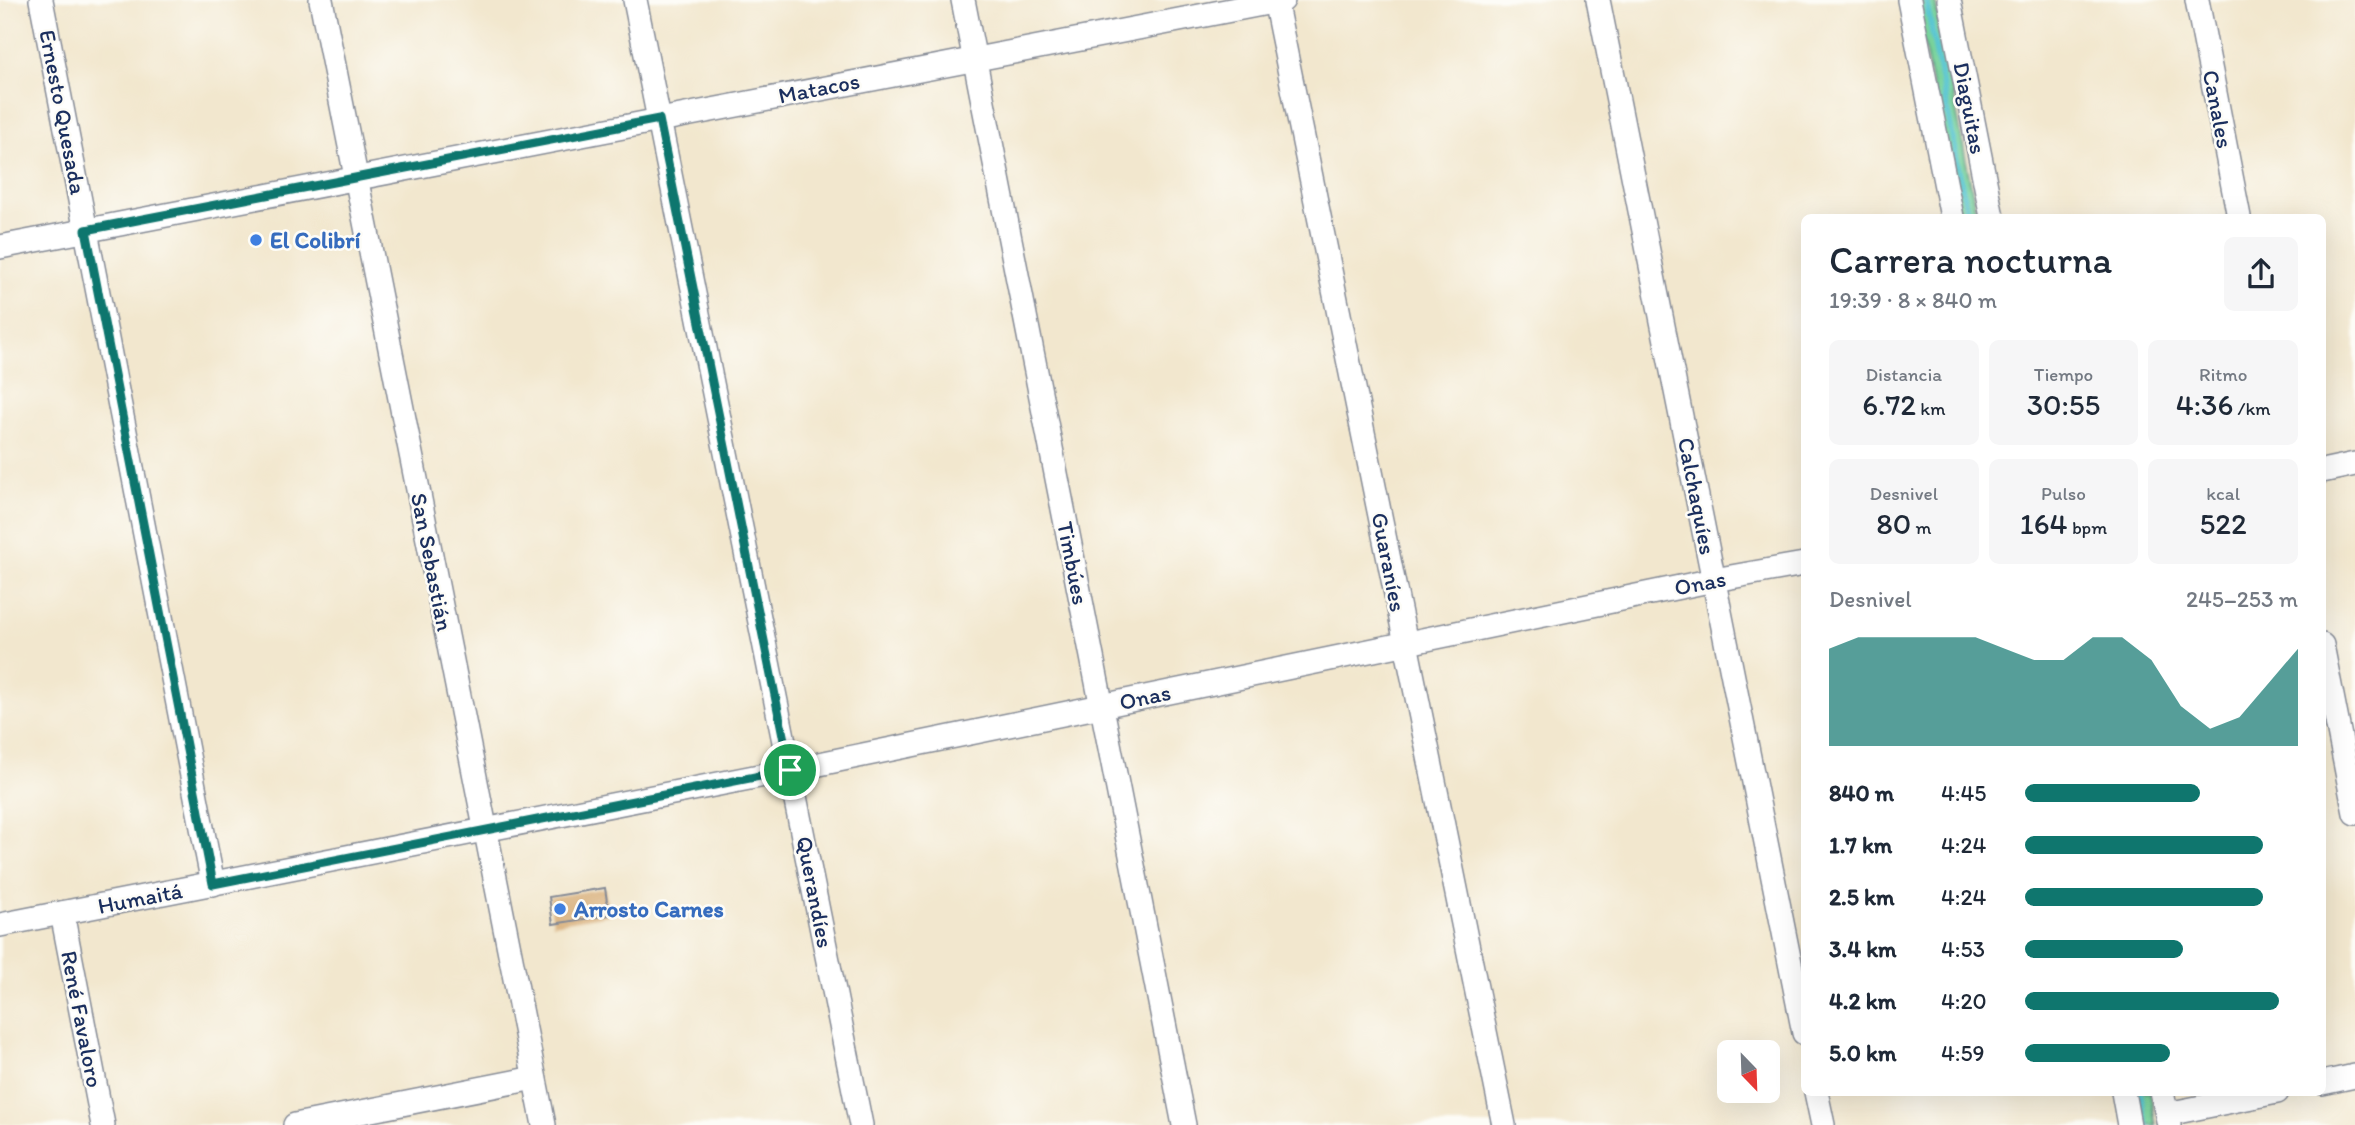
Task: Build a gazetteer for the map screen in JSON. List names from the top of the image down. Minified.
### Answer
{"streets":{"street":["Matacos","Diaguitas","Canales","Ernesto Quesada","Calchaquíes","San Sebastián","Guaraníes","Timbúes","Onas","Querandíes","Humaitá","René Favaloro"]},"crossings":[["Matacos","Ernesto Quesada"],["Matacos","San Sebastián"],["Matacos","Guaraníes"],["Matacos","Timbúes"],["Matacos","Querandíes"],["Ernesto Quesada","Humaitá"],["Calchaquíes","Onas"],["San Sebastián","Onas"],["San Sebastián","Humaitá"],["Guaraníes","Onas"],["Timbúes","Onas"],["Onas","Querandíes"],["Onas","Humaitá"],["Humaitá","René Favaloro"]],"places":["El Colibrí","Arrosto Carnes"],"north":"bottom right","page":{"heading":["Carrera nocturna","19:39 · 8 × 840 m"],"stats":[["Distancia","6.72 km"],["Tiempo","30:55"],["Ritmo","4:36 /km"],["Desnivel","80 m"],["Pulso","164 bpm"],["kcal","522"]],"chart":["Desnivel","245–253 m"],"list":[{"name":"840 m","note":"4:45"},{"name":"1.7 km","note":"4:24"},{"name":"2.5 km","note":"4:24"},{"name":"3.4 km","note":"4:53"},{"name":"4.2 km","note":"4:20"},{"name":"5.0 km","note":"4:59"}]}}
